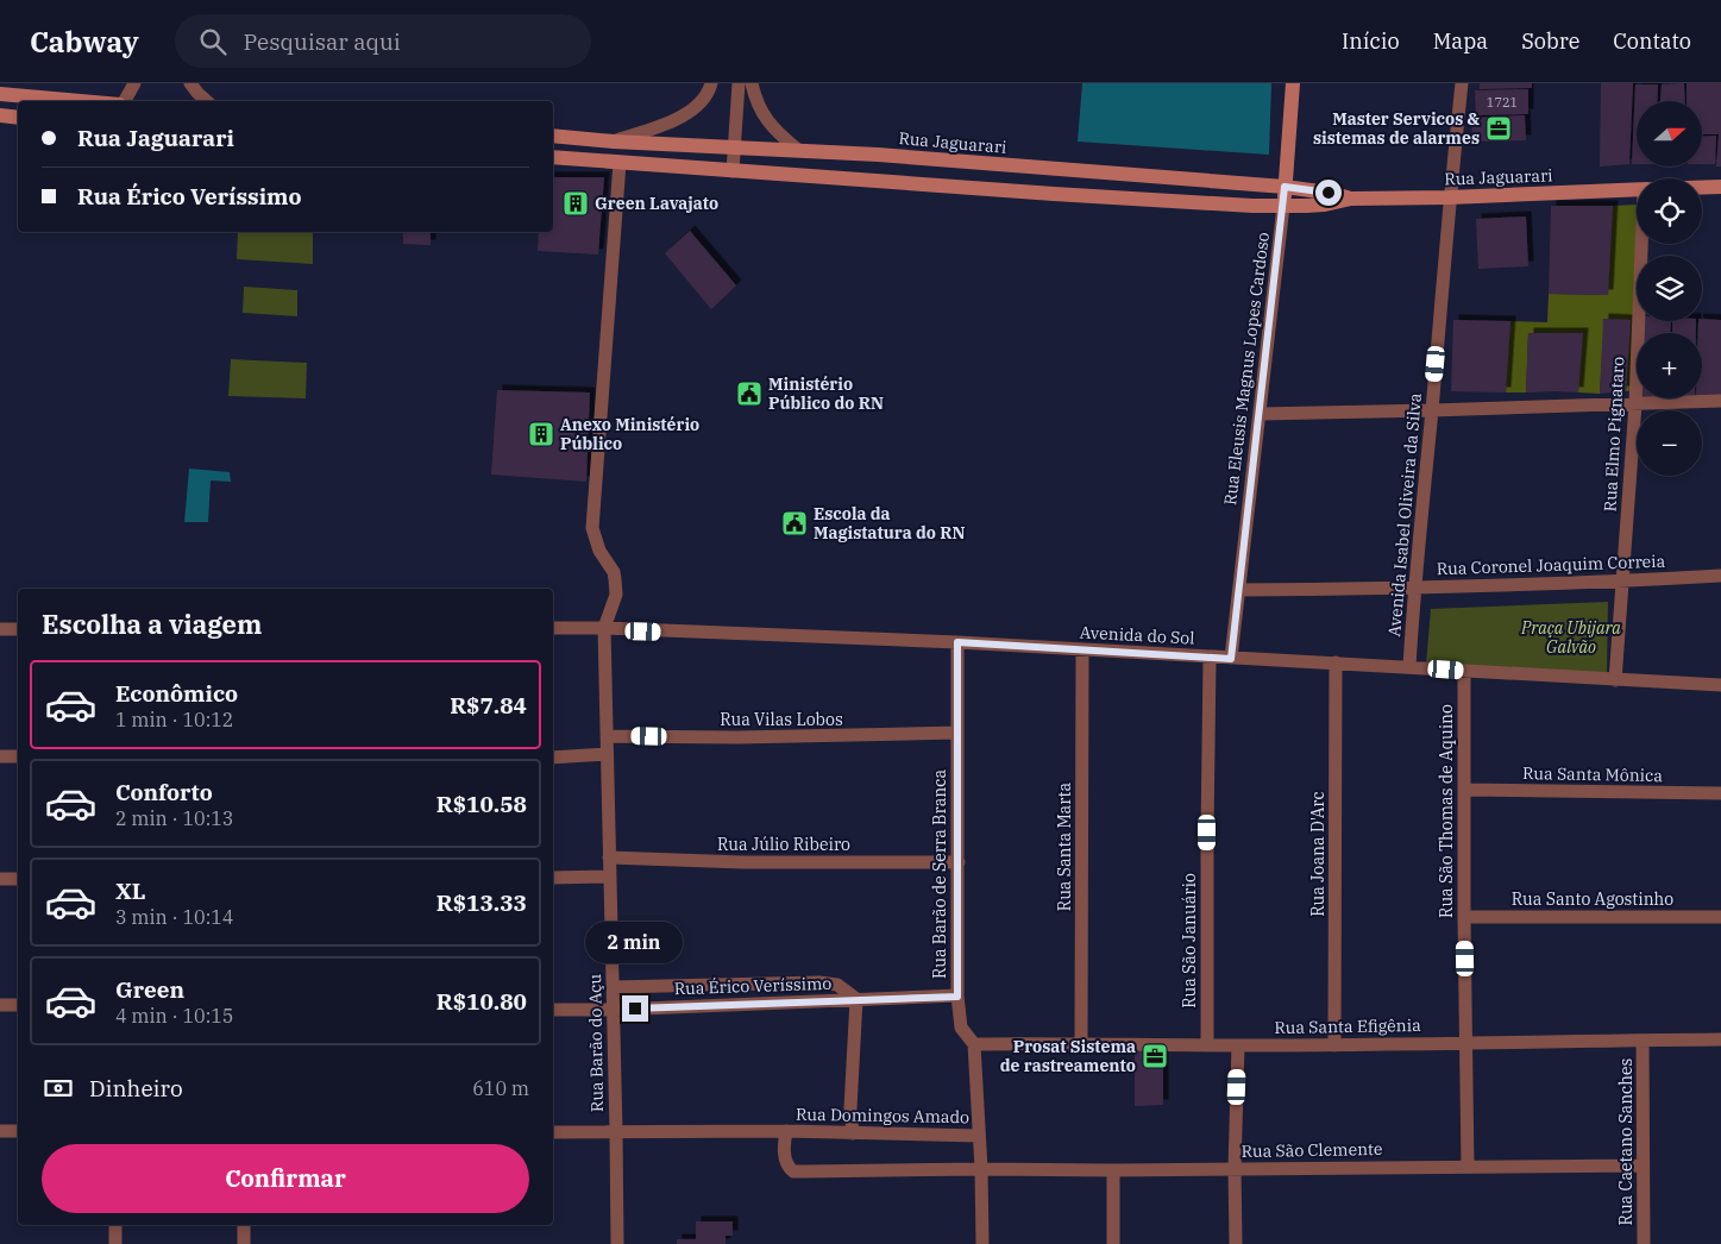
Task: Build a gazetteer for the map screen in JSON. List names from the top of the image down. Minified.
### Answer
{"streets":{"main road":["Rua Jaguarari","Rua Eleusis Magnus Lopes Cardoso"],"street":["Rua Elmo Pignataro","Avenida Isabel Oliveira da Silva","Rua Coronel Joaquim Correia","Avenida do Sol","Rua Vilas Lobos","Rua Santa Mônica","Rua São Thomas de Aquino","Rua Júlio Ribeiro","Rua Santa Marta","Rua Joana D'Arc","Rua Barão de Serra Branca","Rua Santo Agostinho","Rua São Januário","Rua Érico Veríssimo","Rua Santa Efigênia","Rua Barão do Açu","Rua Domingos Amado","Rua Caetano Sanches","Rua São Clemente"]},"crossings":[["Rua Jaguarari","Rua Eleusis Magnus Lopes Cardoso"],["Rua Jaguarari","Avenida Isabel Oliveira da Silva"],["Rua Eleusis Magnus Lopes Cardoso","Rua Coronel Joaquim Correia"],["Rua Eleusis Magnus Lopes Cardoso","Avenida do Sol"],["Rua Elmo Pignataro","Rua Coronel Joaquim Correia"],["Rua Elmo Pignataro","Avenida do Sol"],["Avenida Isabel Oliveira da Silva","Rua Coronel Joaquim Correia"],["Avenida Isabel Oliveira da Silva","Avenida do Sol"],["Avenida do Sol","Rua São Thomas de Aquino"],["Avenida do Sol","Rua Santa Marta"],["Avenida do Sol","Rua Joana D'Arc"],["Avenida do Sol","Rua Barão de Serra Branca"],["Avenida do Sol","Rua São Januário"],["Avenida do Sol","Rua Barão do Açu"],["Rua Vilas Lobos","Rua Barão de Serra Branca"],["Rua Vilas Lobos","Rua Barão do Açu"],["Rua Santa Mônica","Rua São Thomas de Aquino"],["Rua São Thomas de Aquino","Rua Santo Agostinho"],["Rua São Thomas de Aquino","Rua Santa Efigênia"],["Rua São Thomas de Aquino","Rua São Clemente"],["Rua Júlio Ribeiro","Rua Barão de Serra Branca"],["Rua Júlio Ribeiro","Rua Barão do Açu"],["Rua Santa Marta","Rua Santa Efigênia"],["Rua Joana D'Arc","Rua Santa Efigênia"],["Rua Barão de Serra Branca","Rua Érico Veríssimo"],["Rua Barão de Serra Branca","Rua Santa Efigênia"],["Rua Barão de Serra Branca","Rua Domingos Amado"],["Rua Barão de Serra Branca","Rua São Clemente"],["Rua São Januário","Rua Santa Efigênia"],["Rua Érico Veríssimo","Rua Barão do Açu"],["Rua Santa Efigênia","Rua Caetano Sanches"],["Rua Barão do Açu","Rua Domingos Amado"],["Rua Domingos Amado","Rua São Clemente"],["Rua Caetano Sanches","Rua São Clemente"]],"parks":["Praça Ubijara Galvão"],"places":{"office":["Master Servicos & sistemas de alarmes","Prosat Sistema de rastreamento"],"building":["Green Lavajato","Anexo Ministério Público"],"public building":["Ministério Público do RN","Escola da Magistatura do RN"]},"house_numbers":["1721"],"north":"right","page":{"header":"Cabway","search":"Pesquisar aqui","nav":["Início","Mapa","Sobre","Contato"],"map_buttons":["+","−"],"banner":["Rua Jaguarari","Rua Érico Veríssimo"],"heading":"Escolha a viagem","list":[{"name":"Econômico","note":"1 min · 10:12","value":"R$7.84"},{"name":"Conforto","note":"2 min · 10:13","value":"R$10.58"},{"name":"XL","note":"3 min · 10:14","value":"R$13.33"},{"name":"Green","note":"4 min · 10:15","value":"R$10.80"}],"bubble":"2 min","pay":["Dinheiro","610 m"],"buttons":"Confirmar"}}
